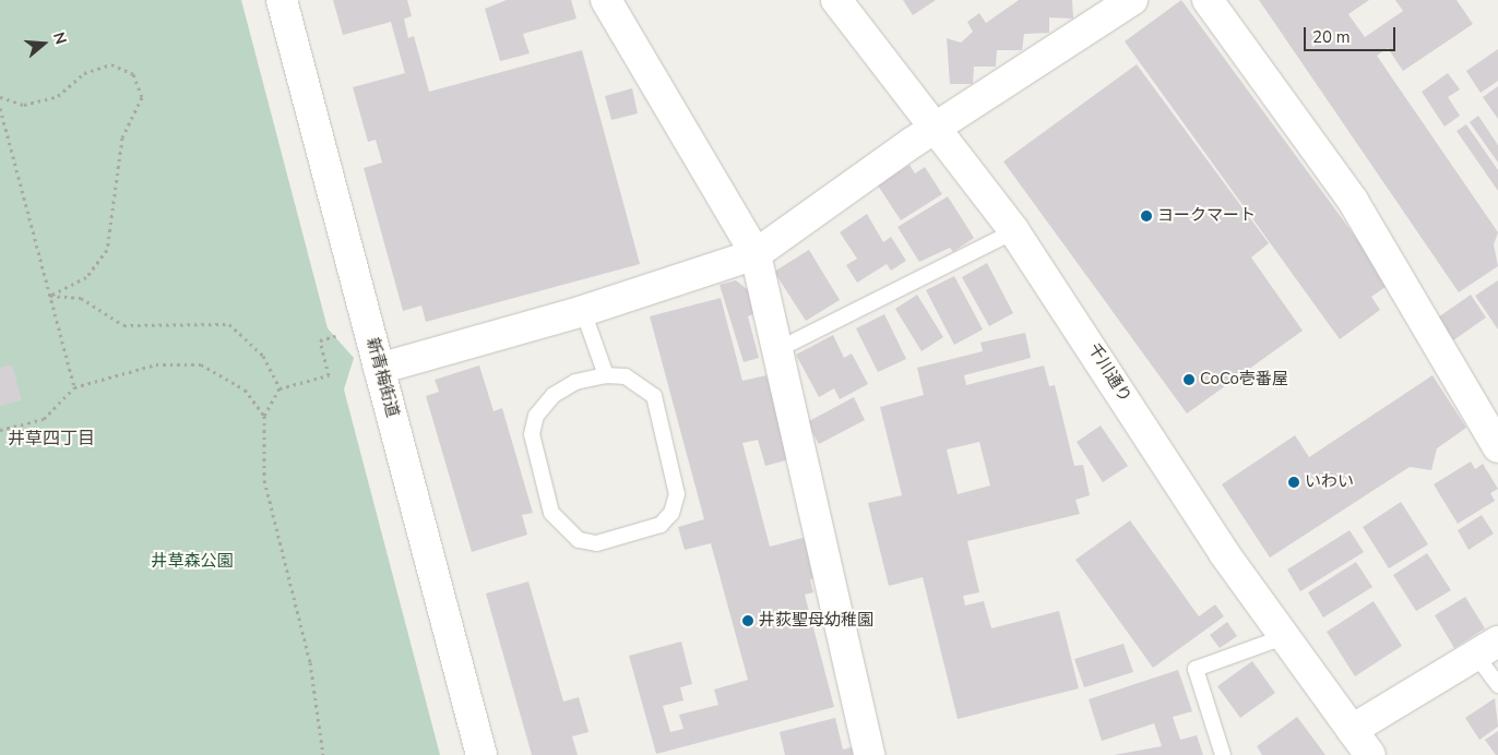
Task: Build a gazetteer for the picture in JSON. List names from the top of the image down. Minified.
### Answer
{"streets":{"street":["千川通り","新青梅街道"]},"districts":["井草四丁目"],"parks":["井草森公園"],"places":["ヨークマート","CoCo壱番屋","いわい","井荻聖母幼稚園"],"scale_bar":"20 m","north":"right"}
